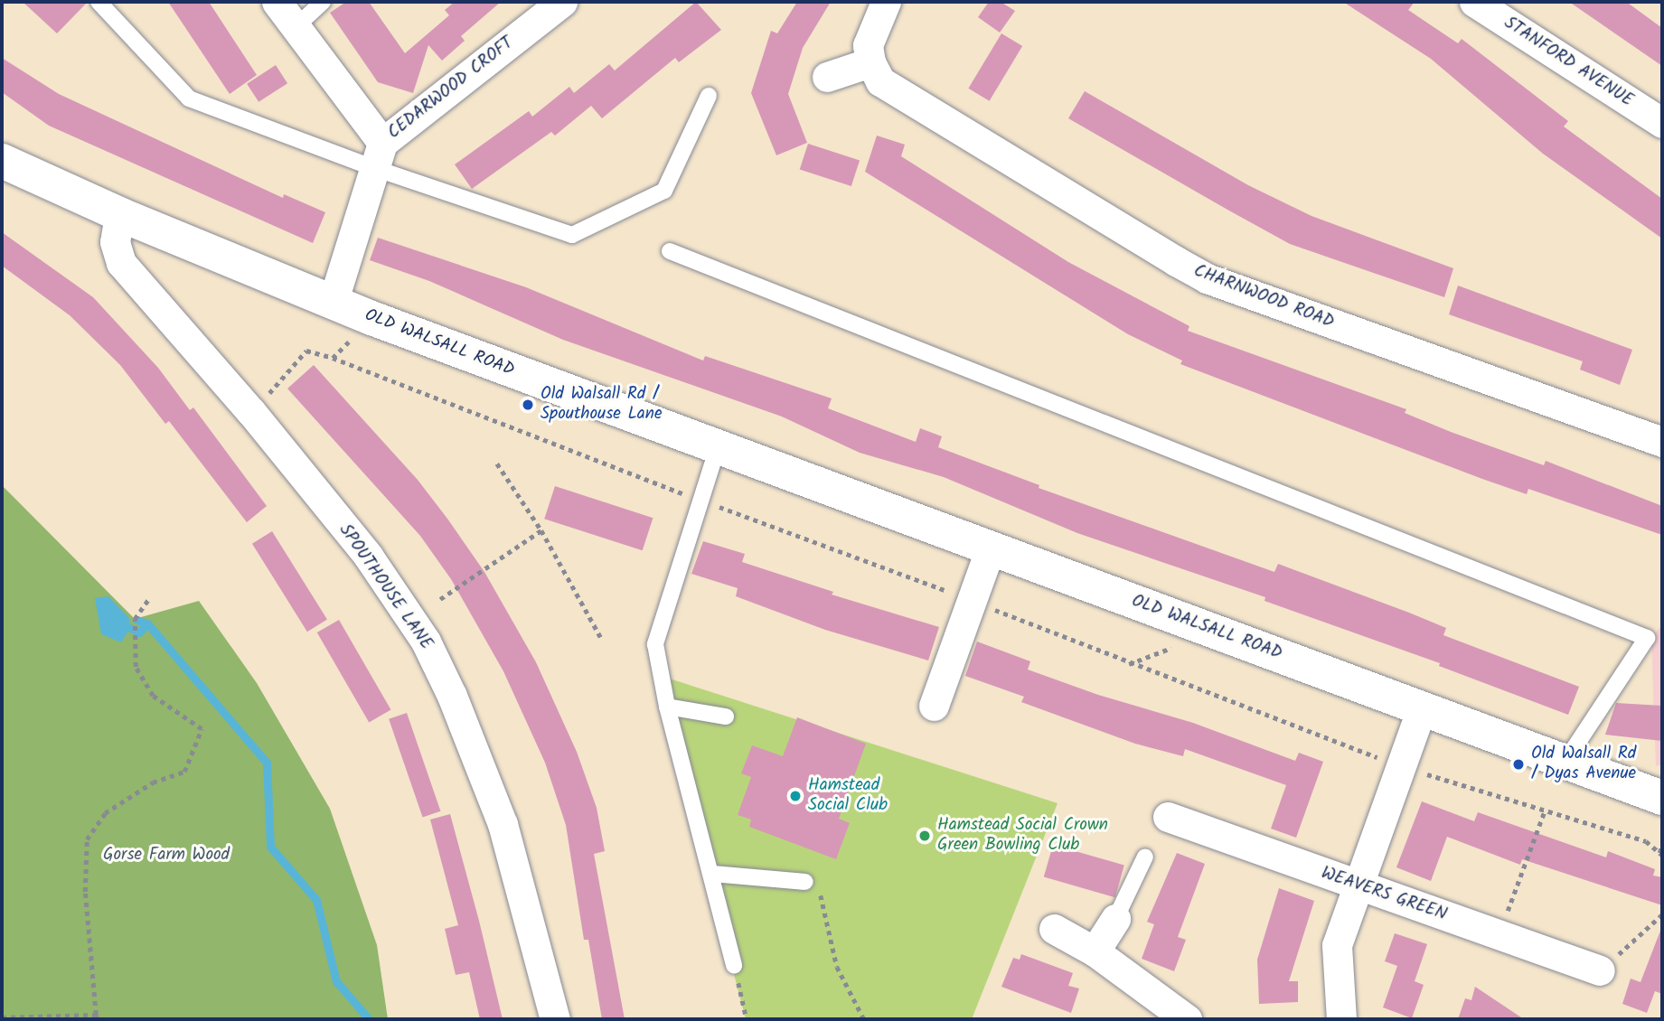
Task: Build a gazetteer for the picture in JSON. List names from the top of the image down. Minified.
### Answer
{"streets":{"main road":["OLD WALSALL ROAD"],"street":["STANFORD AVENUE","CEDARWOOD CROFT","CHARNWOOD ROAD","SPOUTHOUSE LANE","WEAVERS GREEN"]},"crossings":[["OLD WALSALL ROAD","SPOUTHOUSE LANE"]],"parks":["Gorse Farm Wood"],"places":["Old Walsall Rd / Spouthouse Lane","Old Walsall Rd / Dyas Avenue","Hamstead Social Club","Hamstead Social Crown Green Bowling Club"]}
